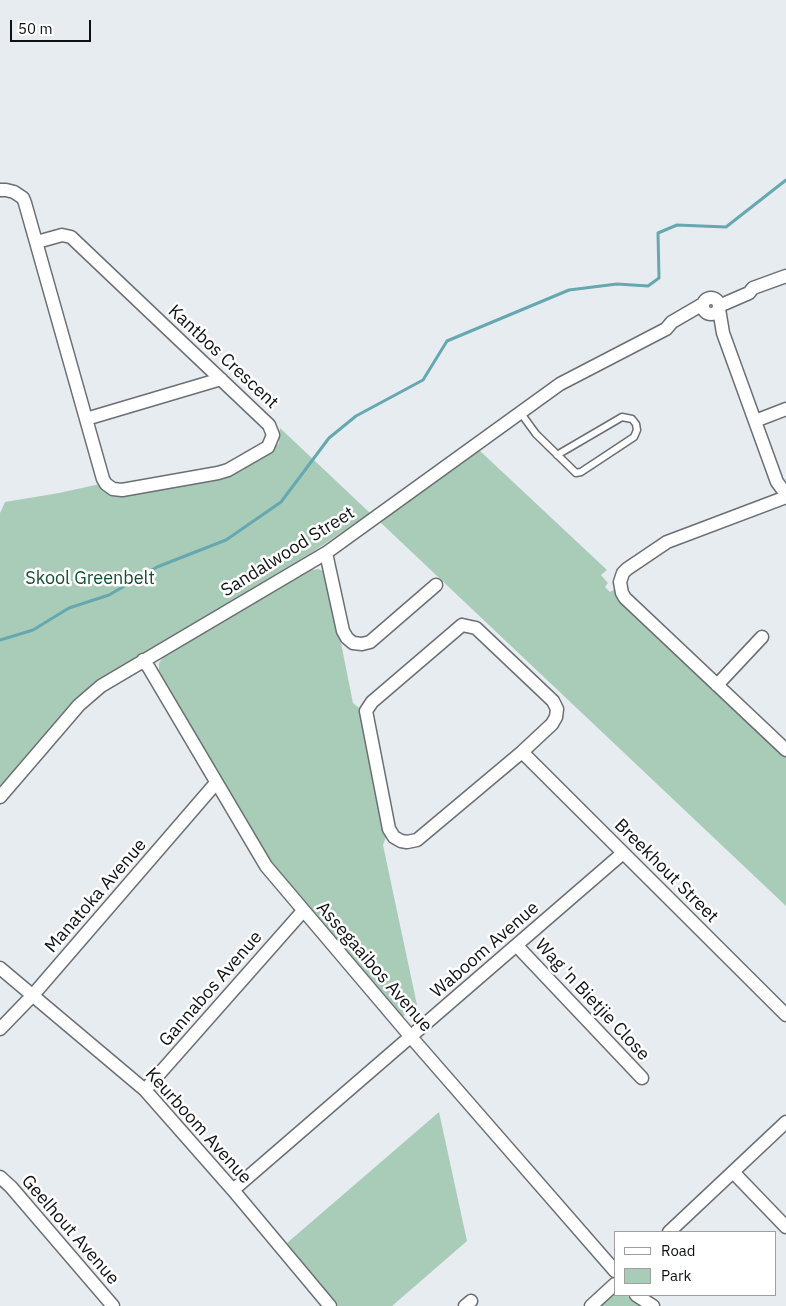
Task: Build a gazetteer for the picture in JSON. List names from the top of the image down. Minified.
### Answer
{"streets":{"street":["Kantbos Crescent","Sandalwood Street","Breekhout Street","Manatoka Avenue","Waboom Avenue","Assegaaibos Avenue","Gannabos Avenue","Wag 'n Bietjie Close","Keurboom Avenue","Geelhout Avenue"]},"crossings":[["Sandalwood Street","Assegaaibos Avenue"],["Breekhout Street","Waboom Avenue"],["Manatoka Avenue","Assegaaibos Avenue"],["Manatoka Avenue","Keurboom Avenue"],["Waboom Avenue","Assegaaibos Avenue"],["Waboom Avenue","Wag 'n Bietjie Close"],["Waboom Avenue","Keurboom Avenue"],["Assegaaibos Avenue","Gannabos Avenue"],["Gannabos Avenue","Keurboom Avenue"]],"parks":["Skool Greenbelt"],"legend":["Road","Park"],"scale_bar":"50 m"}
